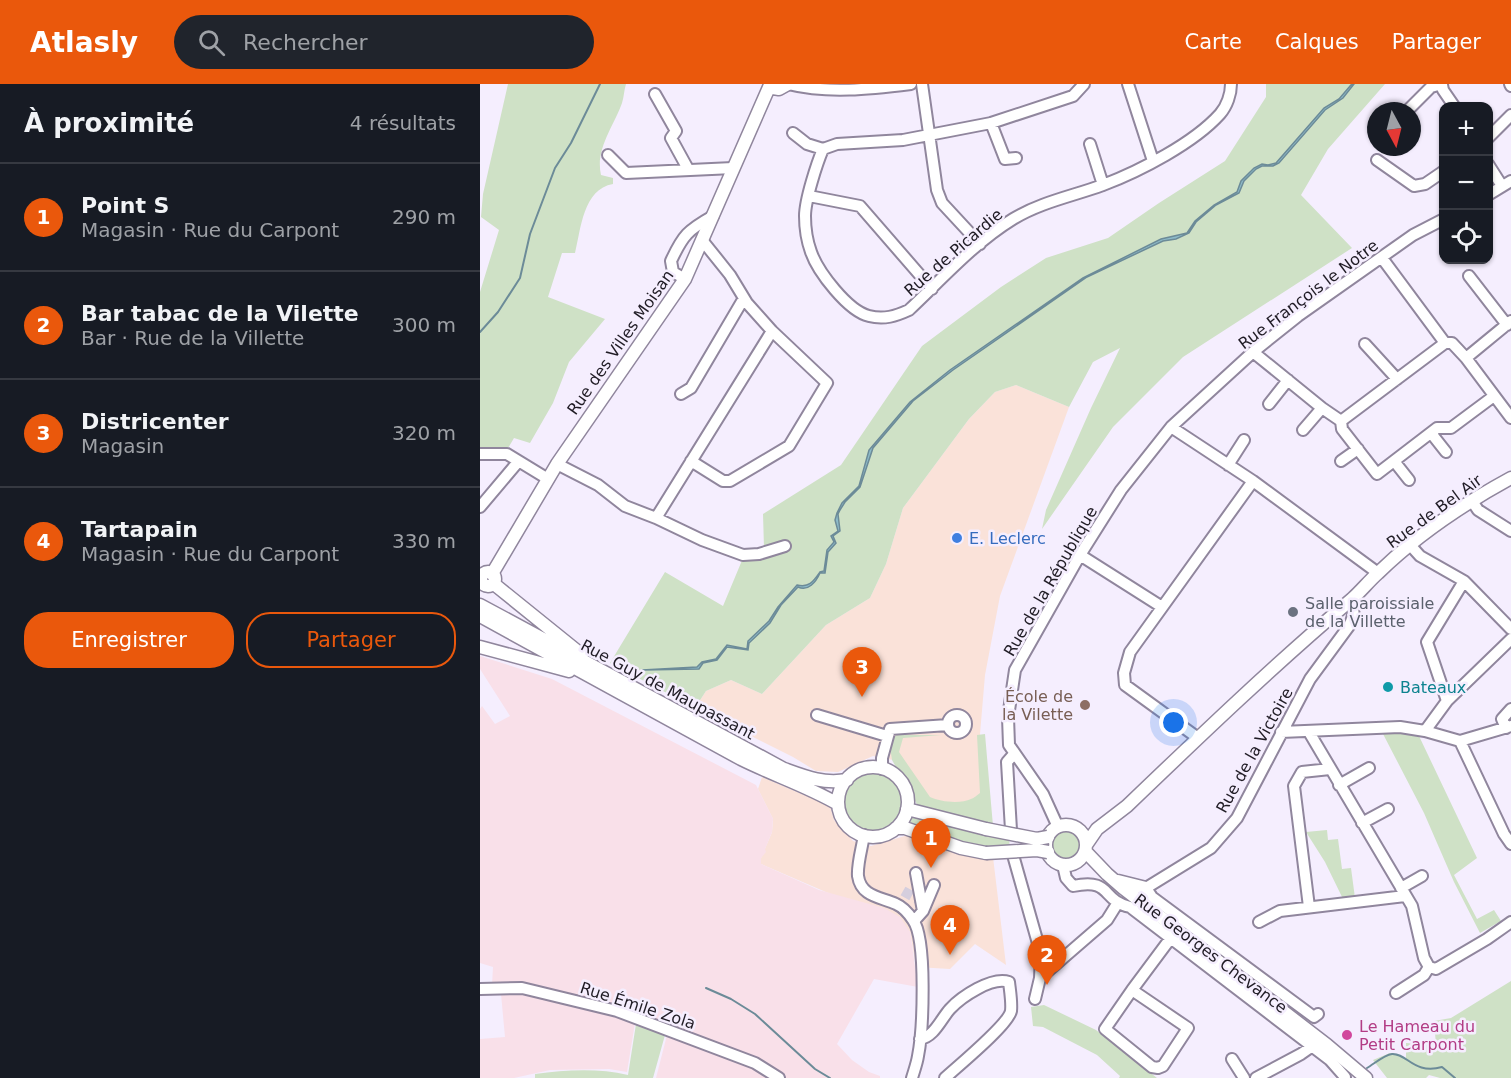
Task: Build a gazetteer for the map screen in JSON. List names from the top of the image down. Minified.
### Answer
{"streets":{"main road":["Rue des Villes Moisan","Rue de Bel Air","Rue Guy de Maupassant"],"street":["Rue de Picardie","Rue François le Notre","Rue de la République","Rue de la Victoire","Rue Georges Chevance","Rue Émile Zola"]},"crossings":[["Rue François le Notre","Rue de la République"],["Rue des Villes Moisan","Rue Guy de Maupassant"],["Rue de Bel Air","Rue de la Victoire"],["Rue de la République","Rue Georges Chevance"],["Rue de la Victoire","Rue Georges Chevance"]],"places":["E. Leclerc","Salle paroissiale de la Villette","Bateaux","École de la Vilette","Le Hameau du Petit Carpont"],"north":"bottom","page":{"header":"Atlasly","search":"Rechercher","nav":["Carte","Calques","Partager"],"heading":["À proximité","4 résultats"],"map_buttons":["+","−"],"list":[{"mark":"1","name":"Point S","note":"Magasin · Rue du Carpont","value":"290 m"},{"mark":"2","name":"Bar tabac de la Vilette","note":"Bar · Rue de la Villette","value":"300 m"},{"mark":"3","name":"Districenter","note":"Magasin","value":"320 m"},{"mark":"4","name":"Tartapain","note":"Magasin · Rue du Carpont","value":"330 m"}],"buttons":["Enregistrer","Partager"],"pins":["3","1","4","2"]}}
